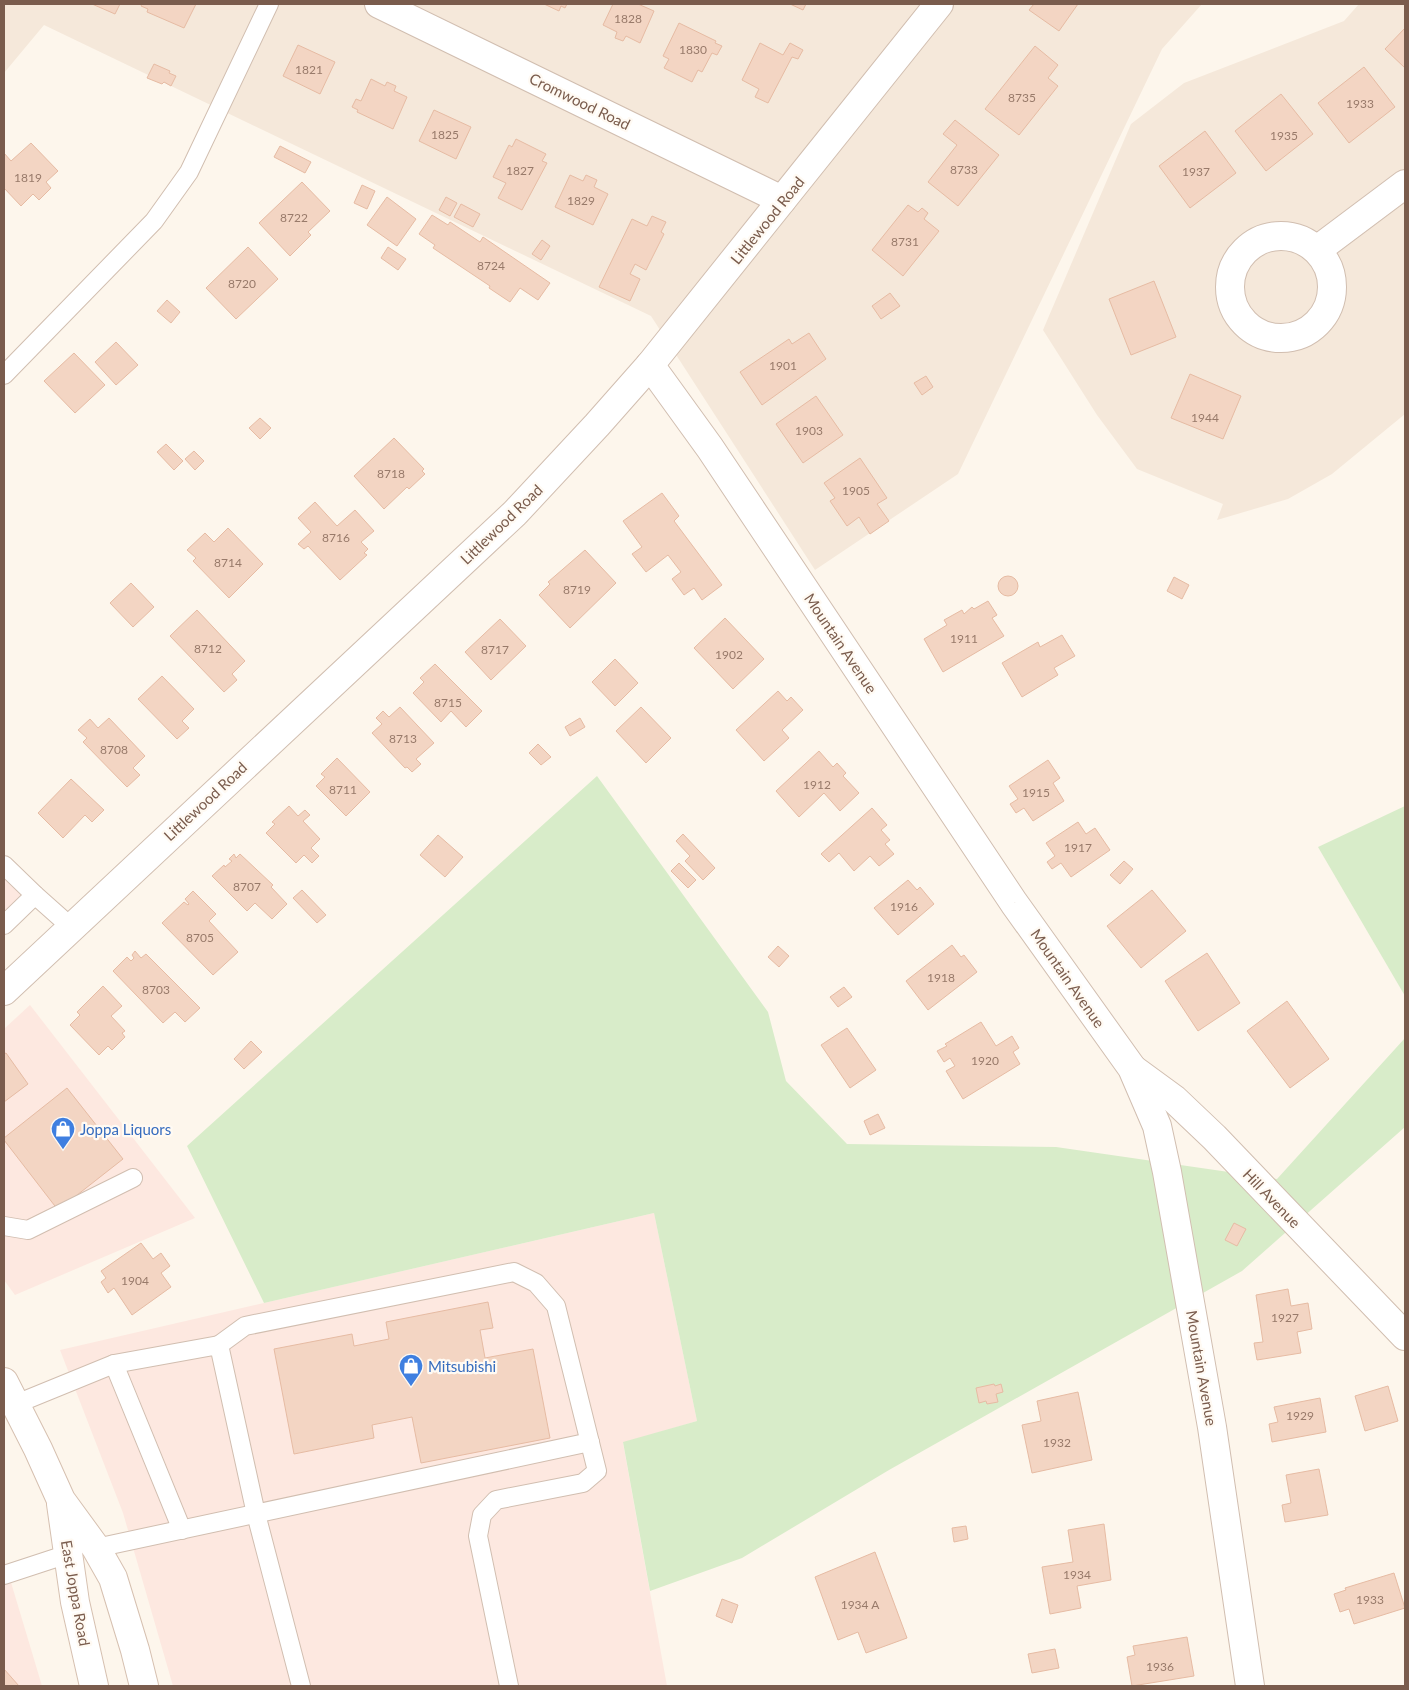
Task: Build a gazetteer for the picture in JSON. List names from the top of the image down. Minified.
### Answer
{"streets":{"street":["Cromwood Road","Littlewood Road","Mountain Avenue","Hill Avenue","East Joppa Road"]},"crossings":[["Cromwood Road","Littlewood Road"],["Littlewood Road","Mountain Avenue"],["Mountain Avenue","Hill Avenue"]],"places":{"shop":["Joppa Liquors","Mitsubishi"]},"house_numbers":["1828","1830","1821","8735","1933","1825","1935","8733","1827","1937","1819","1829","8722","8731","8724","8720","1901","1944","1903","8718","1905","8716","8714","8719","1911","8712","8717","1902","8715","8713","8708","1912","8711","1915","1917","8707","1916","8705","1918","8703","1920","1904","1927","1929","1932","1934","1933","1934 A","1936"]}
